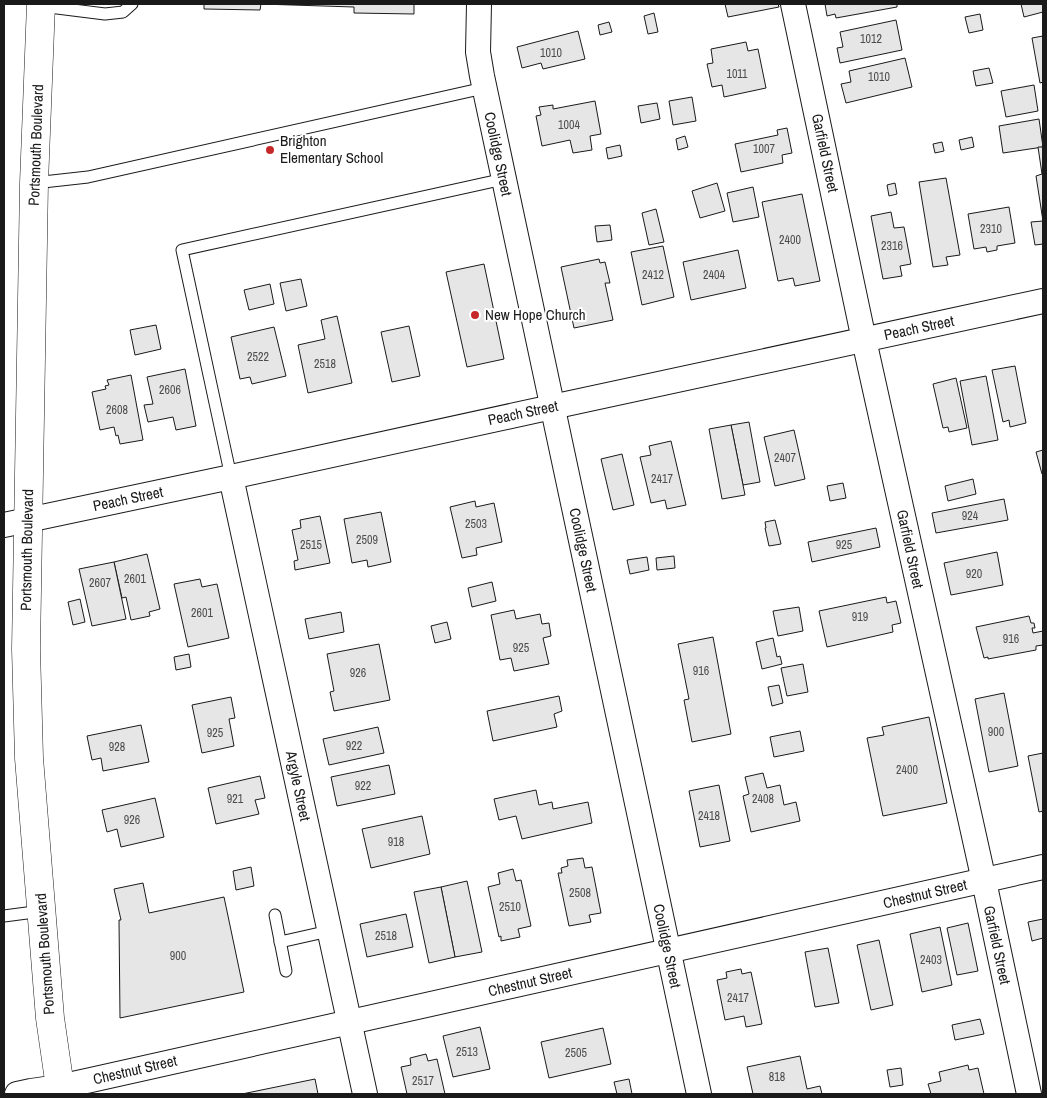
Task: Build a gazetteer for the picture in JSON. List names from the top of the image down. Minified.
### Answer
{"streets":{"main road":["Portsmouth Boulevard"],"street":["Garfield Street","Coolidge Street","Peach Street","Argyle Street","Chestnut Street"]},"crossings":[["Portsmouth Boulevard","Peach Street"],["Portsmouth Boulevard","Chestnut Street"],["Garfield Street","Peach Street"],["Garfield Street","Chestnut Street"],["Coolidge Street","Peach Street"],["Coolidge Street","Chestnut Street"],["Peach Street","Argyle Street"],["Argyle Street","Chestnut Street"]],"places":["Brighton Elementary School","New Hope Church"],"house_numbers":["1012","1010","1011","1010","1004","1007","2310","2400","2316","2412","2404","2522","2518","2606","2608","2407","2417","924","2503","2509","2515","925","920","2601","2607","2601","919","916","925","916","926","900","925","922","928","2400","922","921","2408","2418","926","918","2508","2510","2518","900","2403","2417","2513","2505","818","2517"]}
